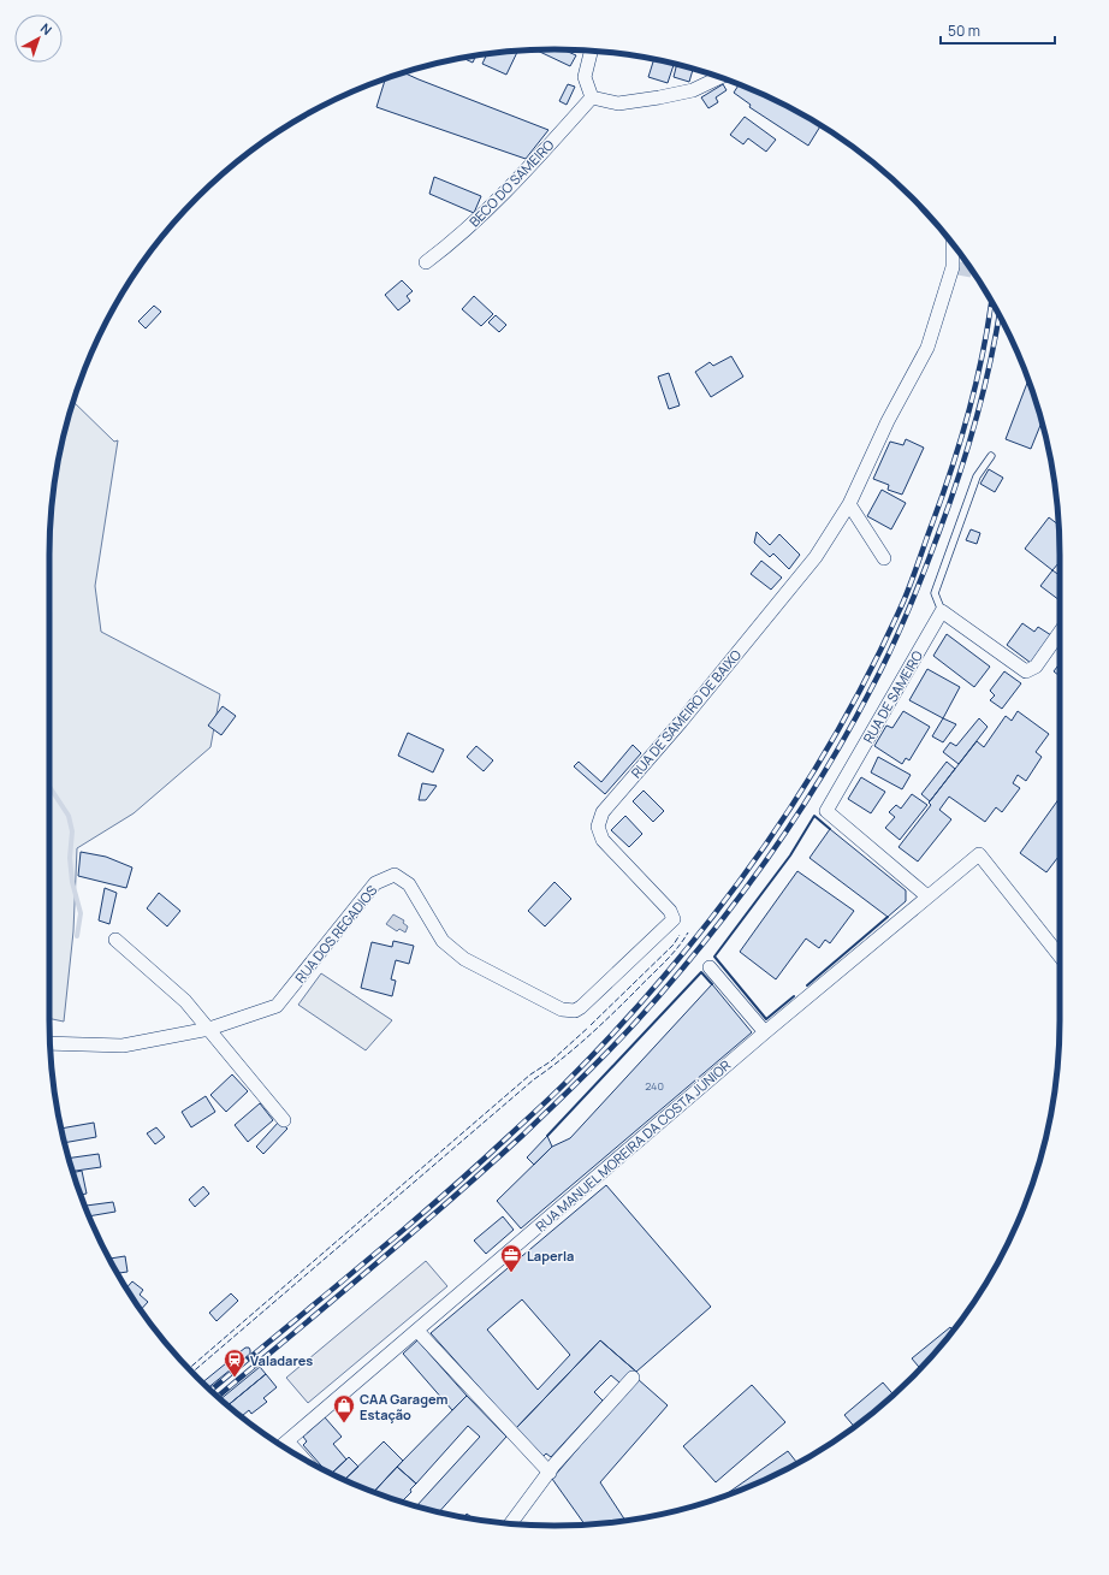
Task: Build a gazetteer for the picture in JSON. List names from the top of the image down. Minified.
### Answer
{"streets":{"street":["BECO DO SAMEIRO","RUA DE SAMEIRO","RUA DE SAMEIRO DE BAIXO","RUA DOS REGADIOS","RUA MANUEL MOREIRA DA COSTA JÚNIOR"]},"crossings":[["RUA DE SAMEIRO","RUA MANUEL MOREIRA DA COSTA JÚNIOR"],["RUA DE SAMEIRO DE BAIXO","RUA DOS REGADIOS"]],"places":{"office":["Laperla"],"station":["Valadares"],"shop":["CAA Garagem Estação"]},"house_numbers":["240"],"scale_bar":"50 m","north":"top right"}
